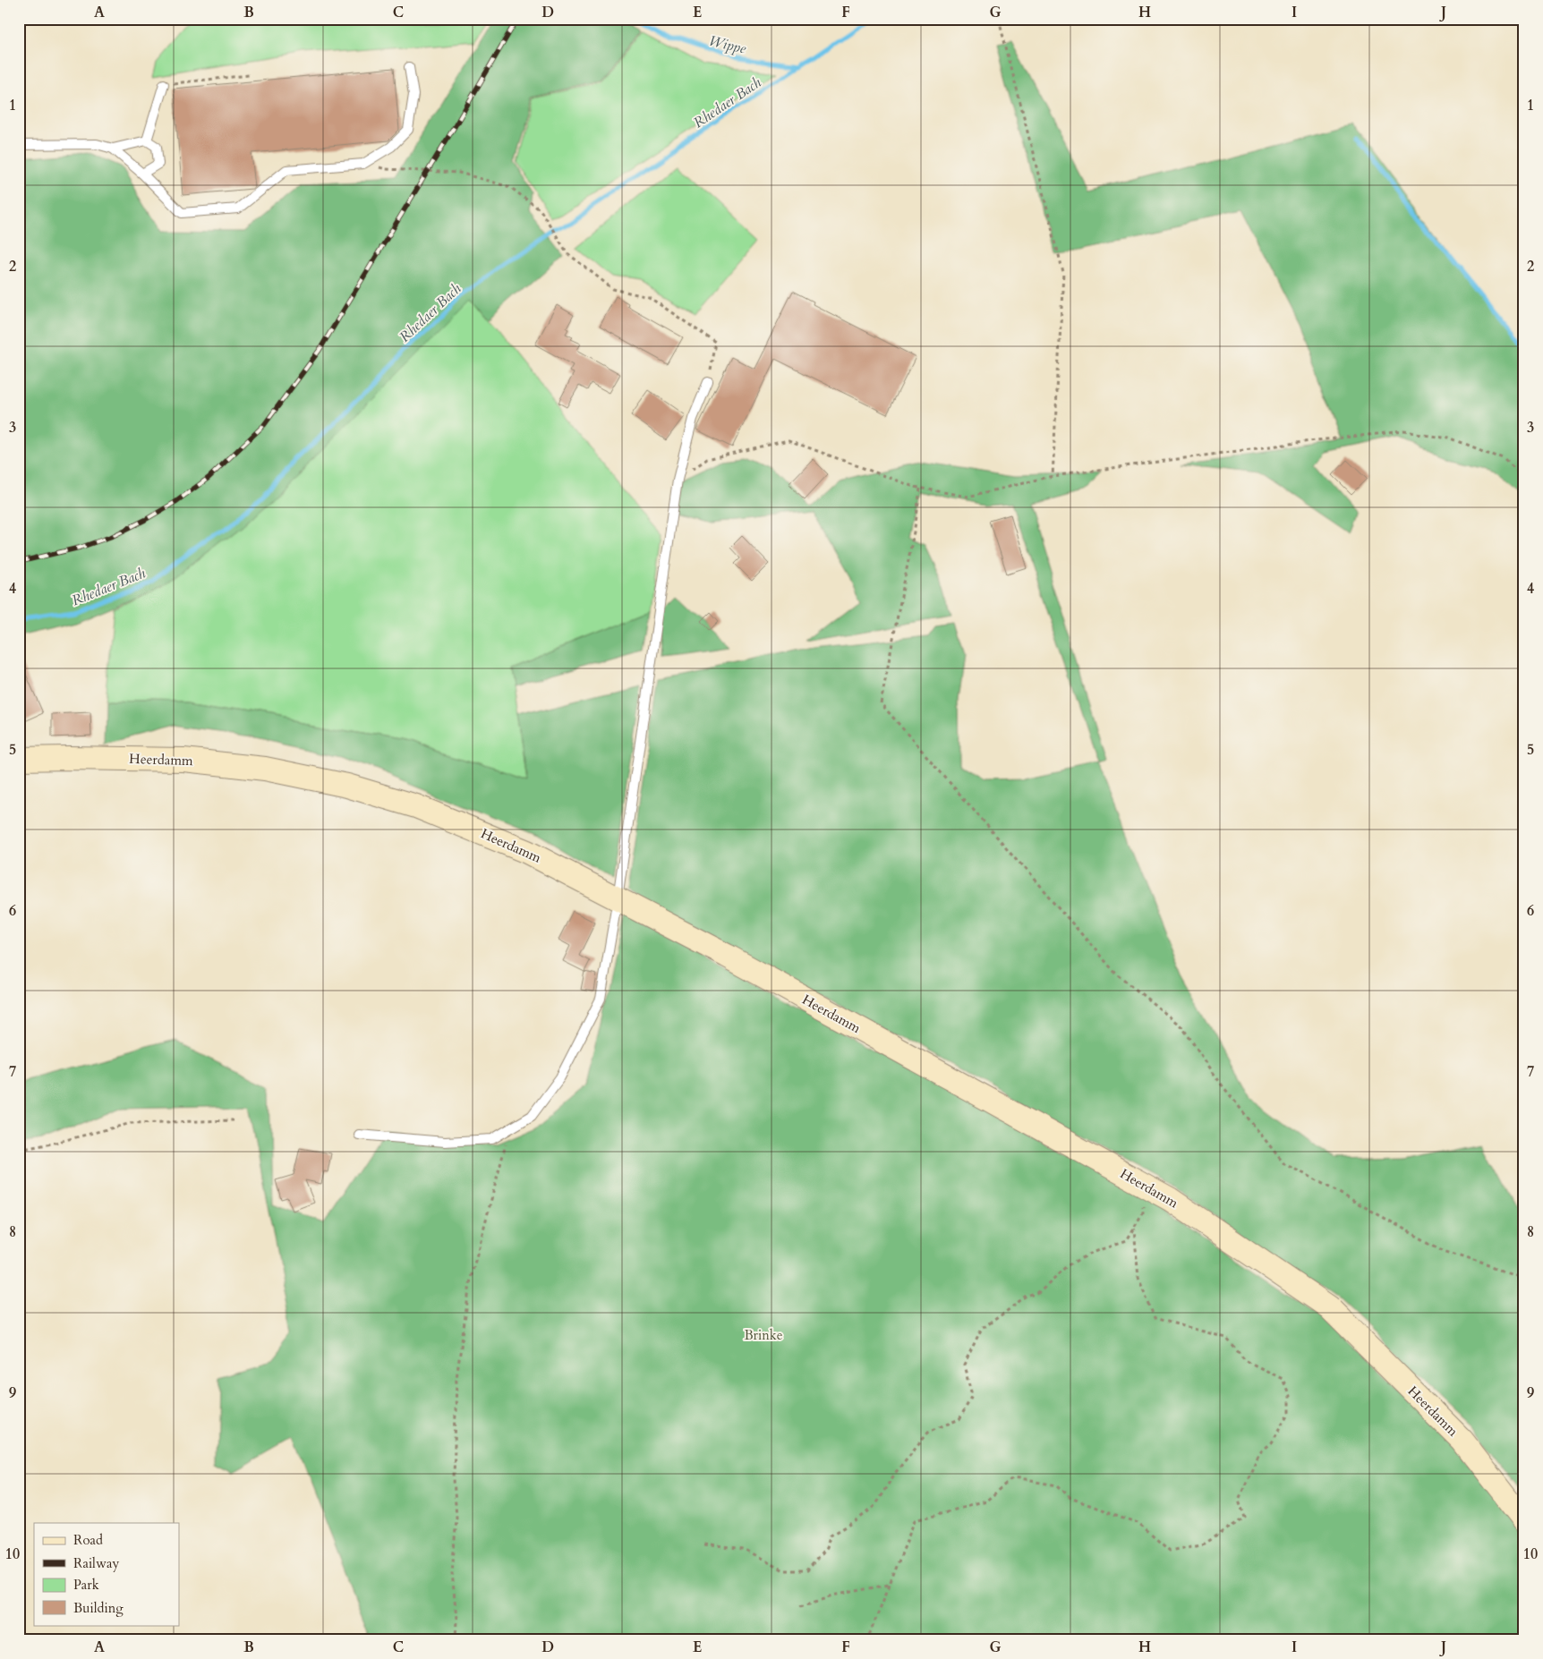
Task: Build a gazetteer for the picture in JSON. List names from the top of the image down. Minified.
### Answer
{"streets":{"street":["Heerdamm"]},"water":["Wippe","Rhedaer Bach"],"parks":["Brinke"],"legend":["Road","Railway","Park","Building"],"grid":{"columns":["A","B","C","D","E","F","G","H","I","J"],"rows":["1","2","3","4","5","6","7","8","9","10"]}}
